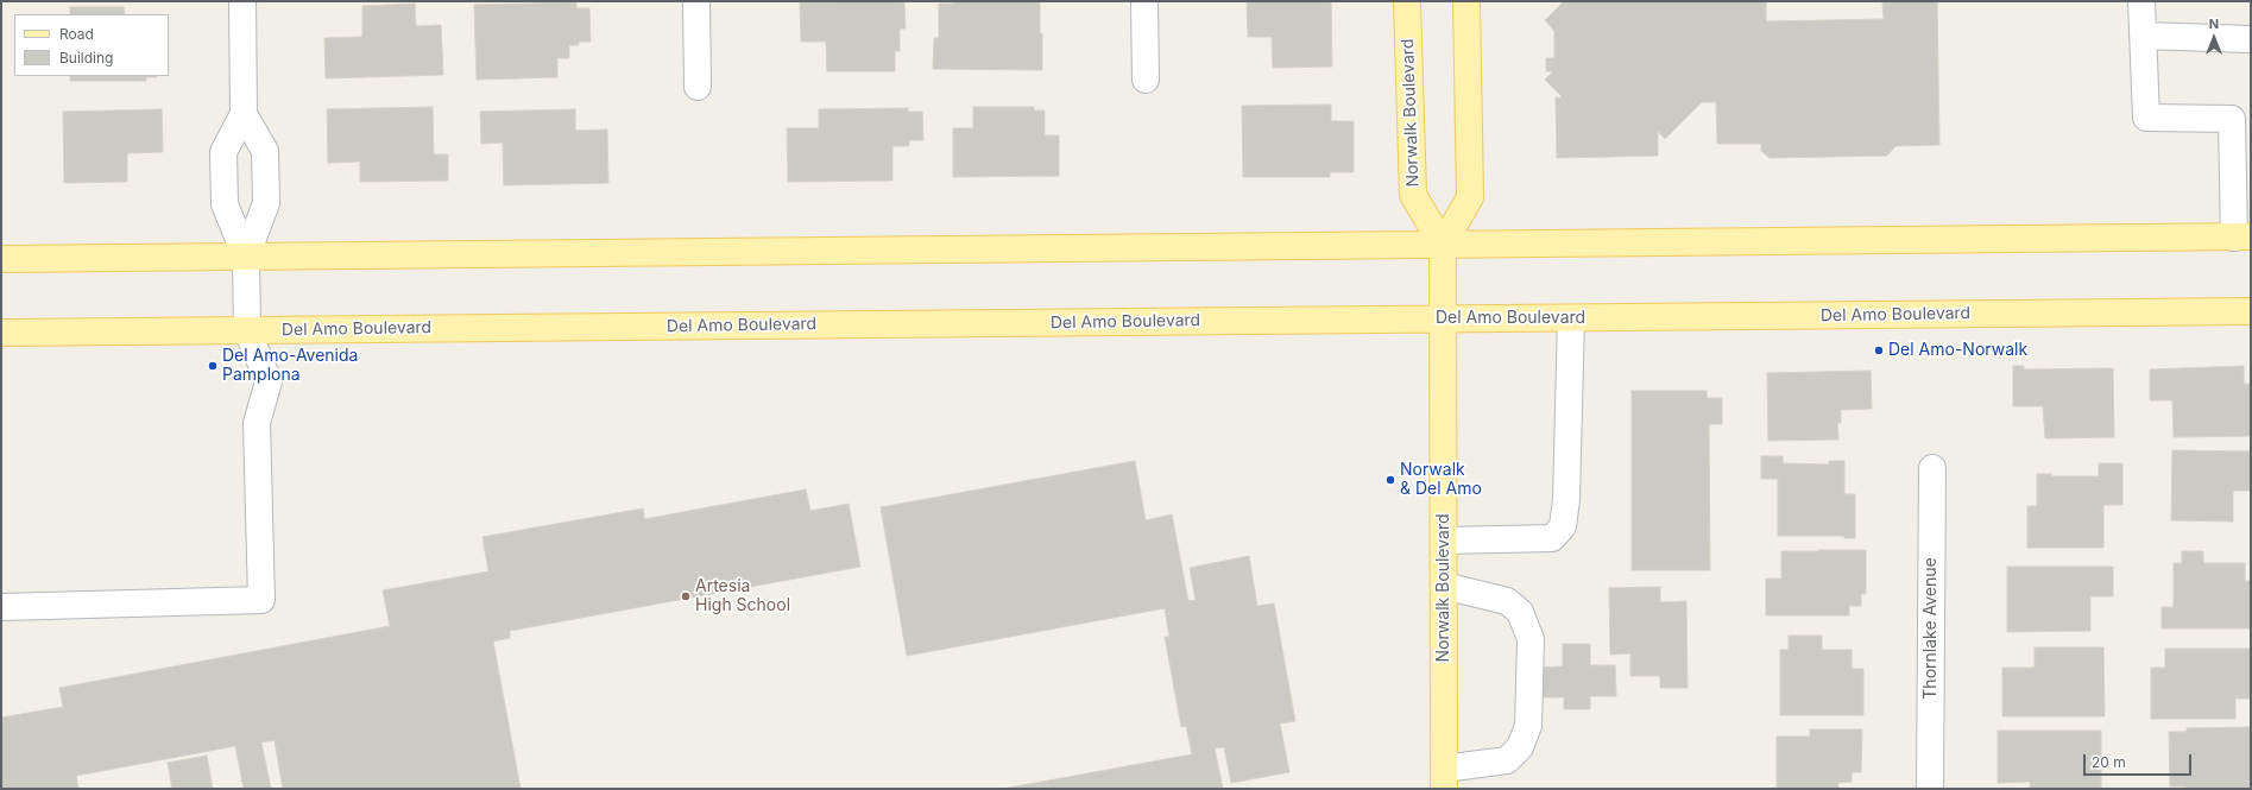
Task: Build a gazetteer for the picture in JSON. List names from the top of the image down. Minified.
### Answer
{"streets":{"main road":["Norwalk Boulevard","Del Amo Boulevard"],"street":["Thornlake Avenue"]},"crossings":[["Norwalk Boulevard","Del Amo Boulevard"]],"places":["Del Amo-Norwalk","Del Amo-Avenida Pamplona","Norwalk & Del Amo","Artesia High School"],"legend":["Road","Building"],"scale_bar":"20 m","north":"top"}
